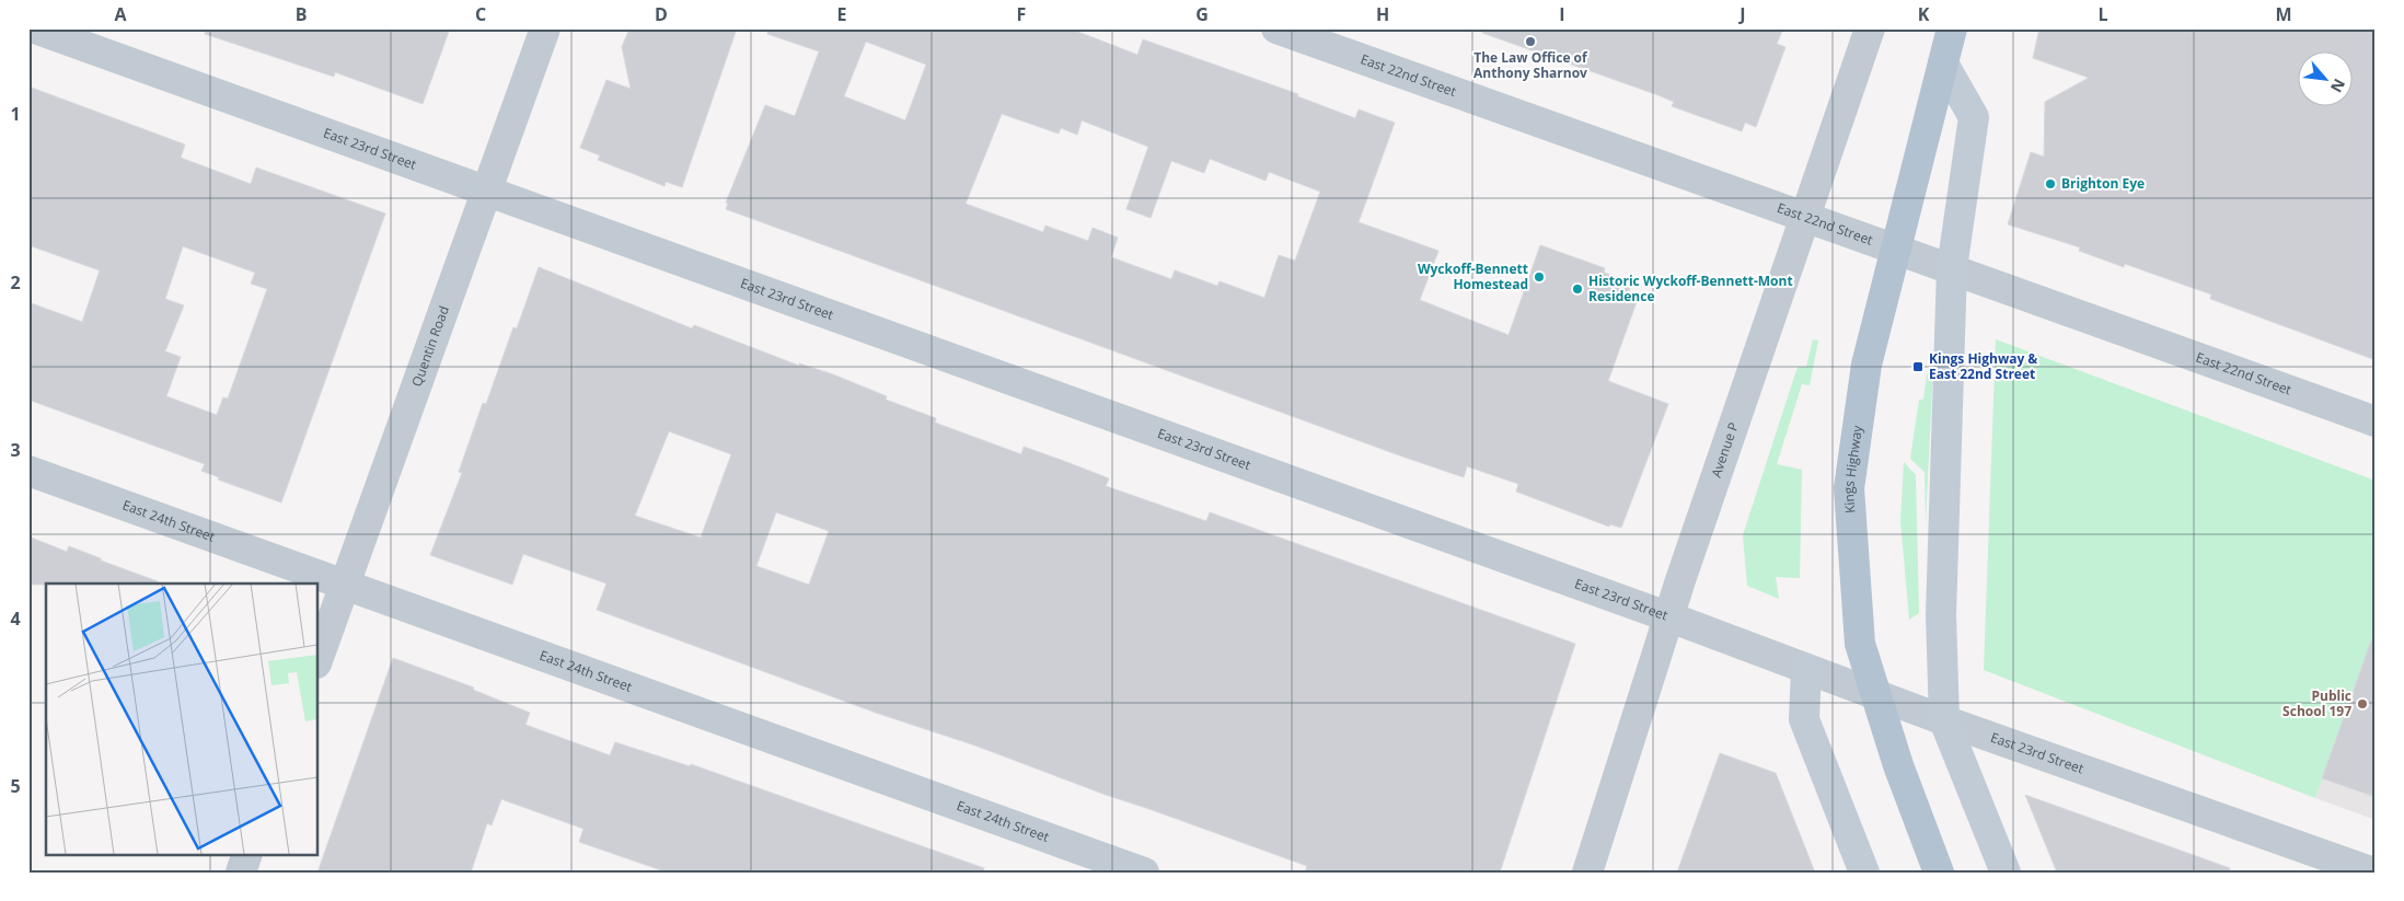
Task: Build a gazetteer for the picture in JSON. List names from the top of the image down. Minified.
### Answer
{"streets":{"main road":["Kings Highway"],"street":["East 22nd Street","East 23rd Street","Quentin Road","Avenue P","East 24th Street"]},"crossings":[["East 22nd Street","Avenue P"],["East 22nd Street","Kings Highway"],["East 23rd Street","Quentin Road"],["East 23rd Street","Avenue P"],["East 23rd Street","Kings Highway"],["Quentin Road","East 24th Street"]],"places":{"other":["The Law Office of Anthony Sharnov","Brighton Eye","Wyckoff-Bennett Homestead","Historic Wyckoff-Bennett-Mont Residence","Public School 197"],"transit":["Kings Highway & East 22nd Street"]},"north":"bottom right","grid":{"columns":["A","B","C","D","E","F","G","H","I","J","K","L","M"],"rows":["1","2","3","4","5"]}}
